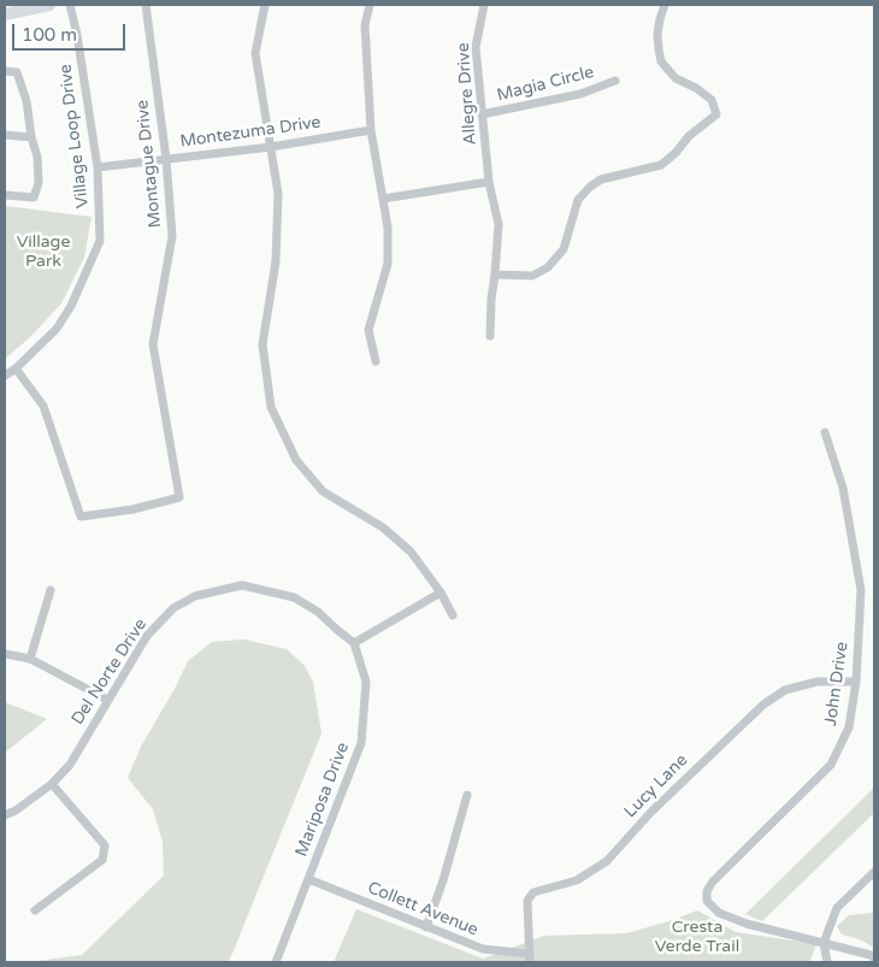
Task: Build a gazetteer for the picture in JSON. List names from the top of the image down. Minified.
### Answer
{"streets":{"street":["Magia Circle","Allegre Drive","Montezuma Drive","Village Loop Drive","Montague Drive","Del Norte Drive","John Drive","Lucy Lane","Mariposa Drive","Collett Avenue"]},"crossings":[["Magia Circle","Allegre Drive"],["Montezuma Drive","Village Loop Drive"],["Montezuma Drive","Montague Drive"],["Village Loop Drive","Montague Drive"],["Del Norte Drive","Mariposa Drive"],["John Drive","Lucy Lane"],["Lucy Lane","Collett Avenue"],["Mariposa Drive","Collett Avenue"]],"parks":["Village Park","Cresta Verde Trail"],"scale_bar":"100 m"}
